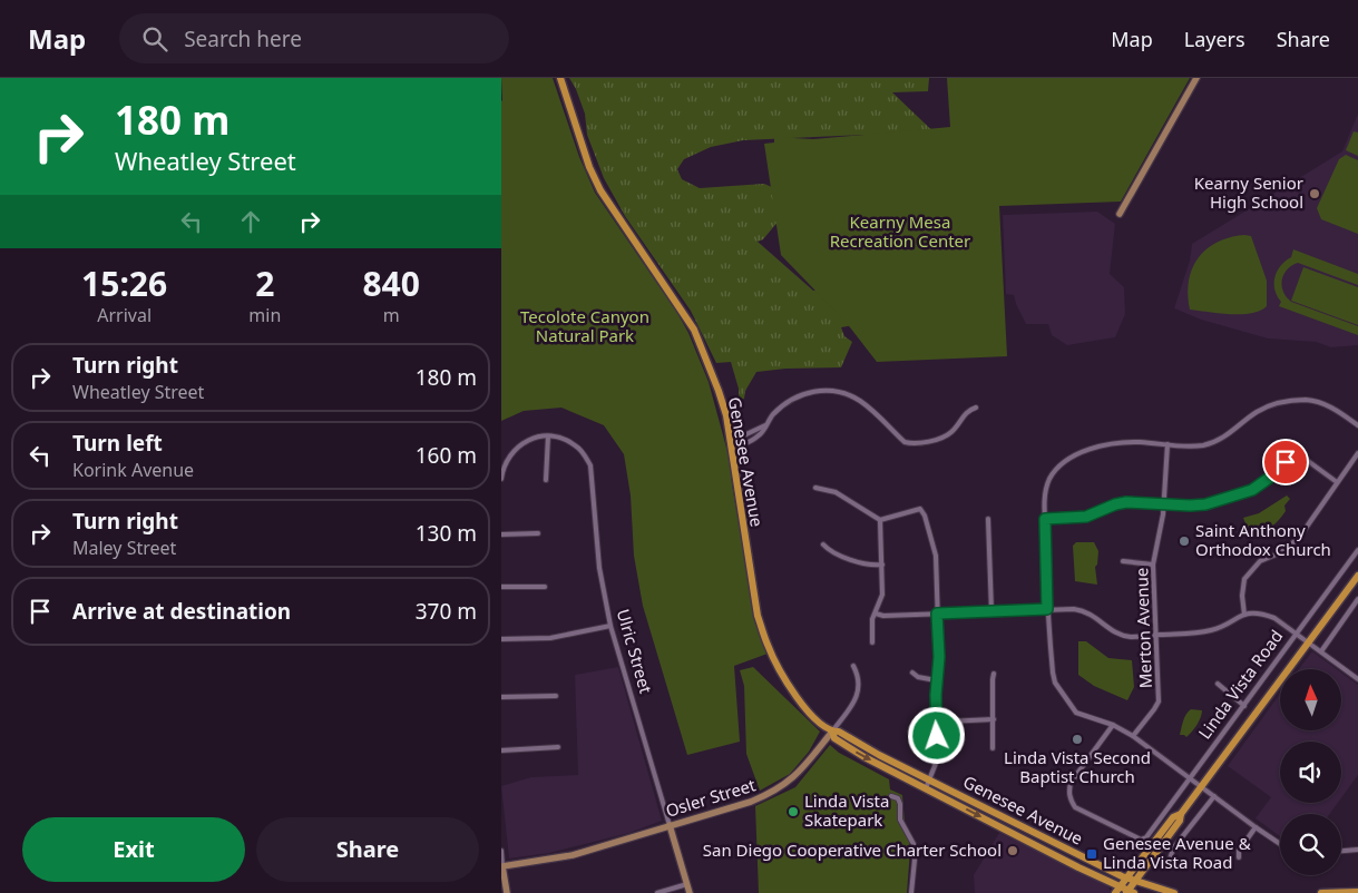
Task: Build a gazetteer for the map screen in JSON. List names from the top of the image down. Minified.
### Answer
{"streets":{"main road":["Genesee Avenue","Linda Vista Road"],"street":["Merton Avenue","Ulric Street","Osler Street"]},"crossings":[["Genesee Avenue","Linda Vista Road"],["Genesee Avenue","Osler Street"],["Ulric Street","Osler Street"]],"parks":["Kearny Mesa Recreation Center","Tecolote Canyon Natural Park"],"places":{"other":["Kearny Senior High School","Saint Anthony Orthodox Church","Linda Vista Second Baptist Church","Linda Vista Skatepark","San Diego Cooperative Charter School"],"transit":["Genesee Avenue & Linda Vista Road"]},"north":"top","page":{"header":"Map","search":"Search here","nav":["Map","Layers","Share"],"turn":["180 m","Wheatley Street"],"eta":["15:26","Arrival","2","min","840","m"],"list":[{"name":"Turn right","note":"Wheatley Street","value":"180 m"},{"name":"Turn left","note":"Korink Avenue","value":"160 m"},{"name":"Turn right","note":"Maley Street","value":"130 m"},{"name":"Arrive at destination","value":"370 m"}],"buttons":["Exit","Share"]}}
